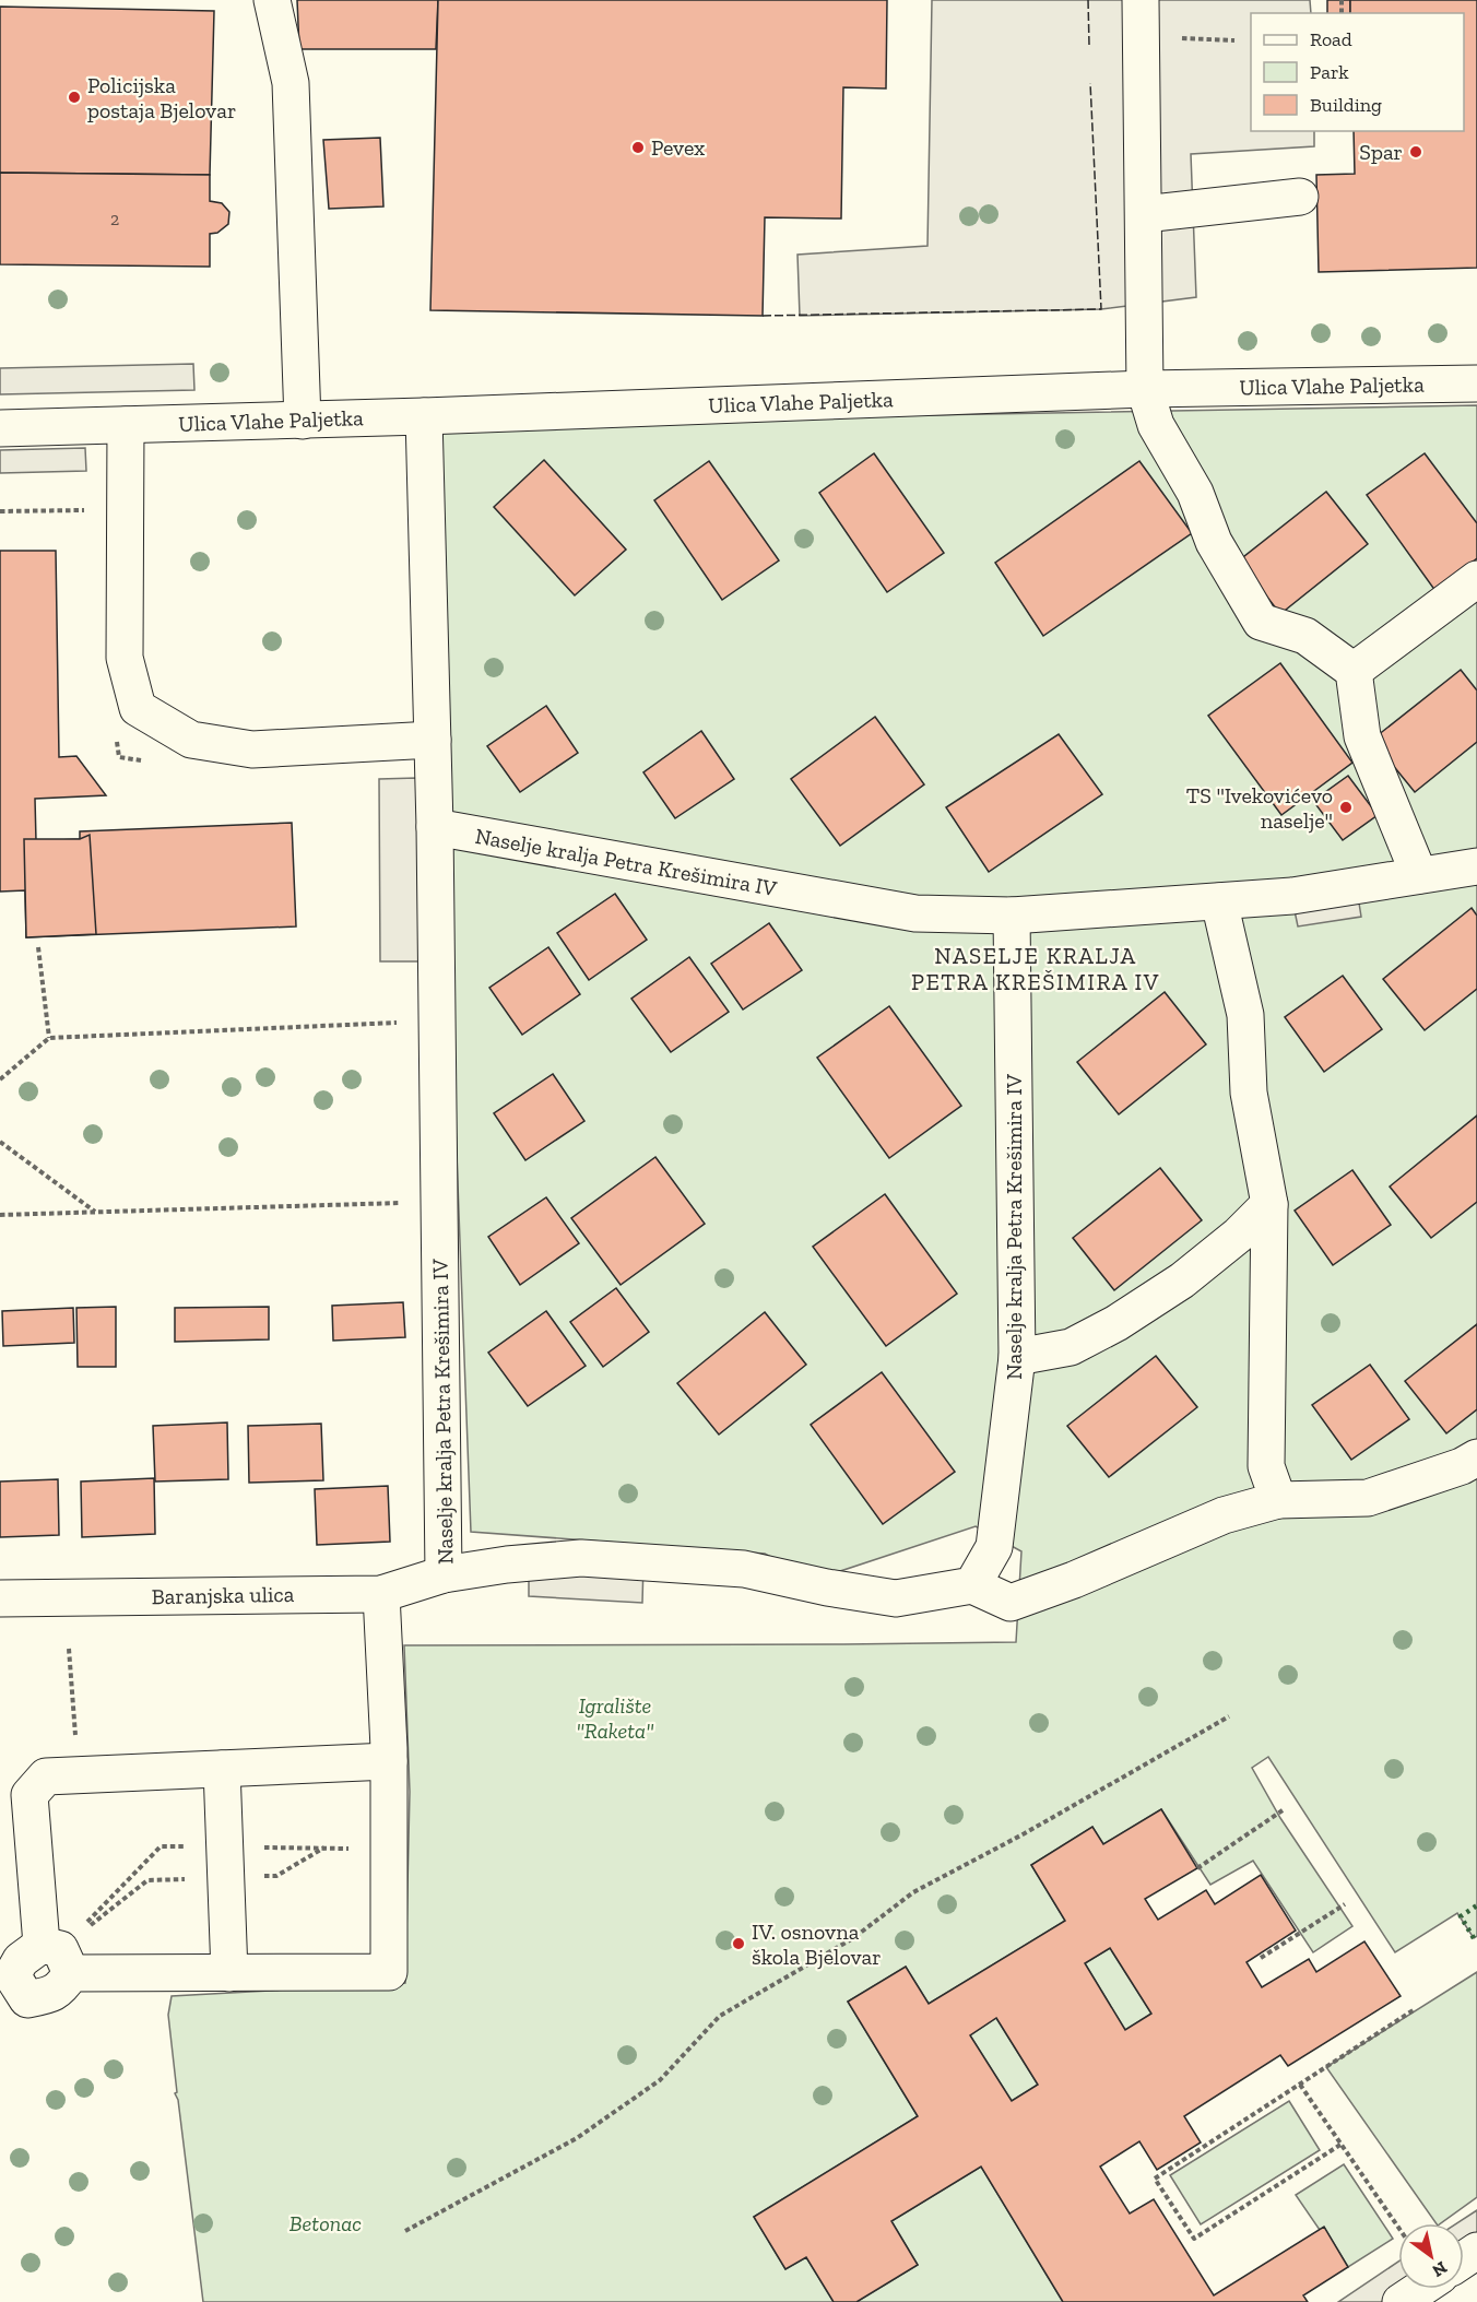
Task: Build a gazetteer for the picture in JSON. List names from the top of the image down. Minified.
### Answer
{"streets":{"street":["Ulica Vlahe Paljetka","Naselje kralja Petra Krešimira IV","Baranjska ulica"]},"crossings":[["Ulica Vlahe Paljetka","Naselje kralja Petra Krešimira IV"],["Naselje kralja Petra Krešimira IV","Baranjska ulica"]],"districts":["NASELJE KRALJA PETRA KREŠIMIRA IV"],"parks":["Igralište \"Raketa\"","Betonac"],"places":["Policijska postaja Bjelovar","Pevex","Spar","TS \"Ivekovićevo naselje\"","IV. osnovna škola Bjelovar"],"house_numbers":["2"],"legend":["Road","Park","Building"],"north":"bottom right"}
